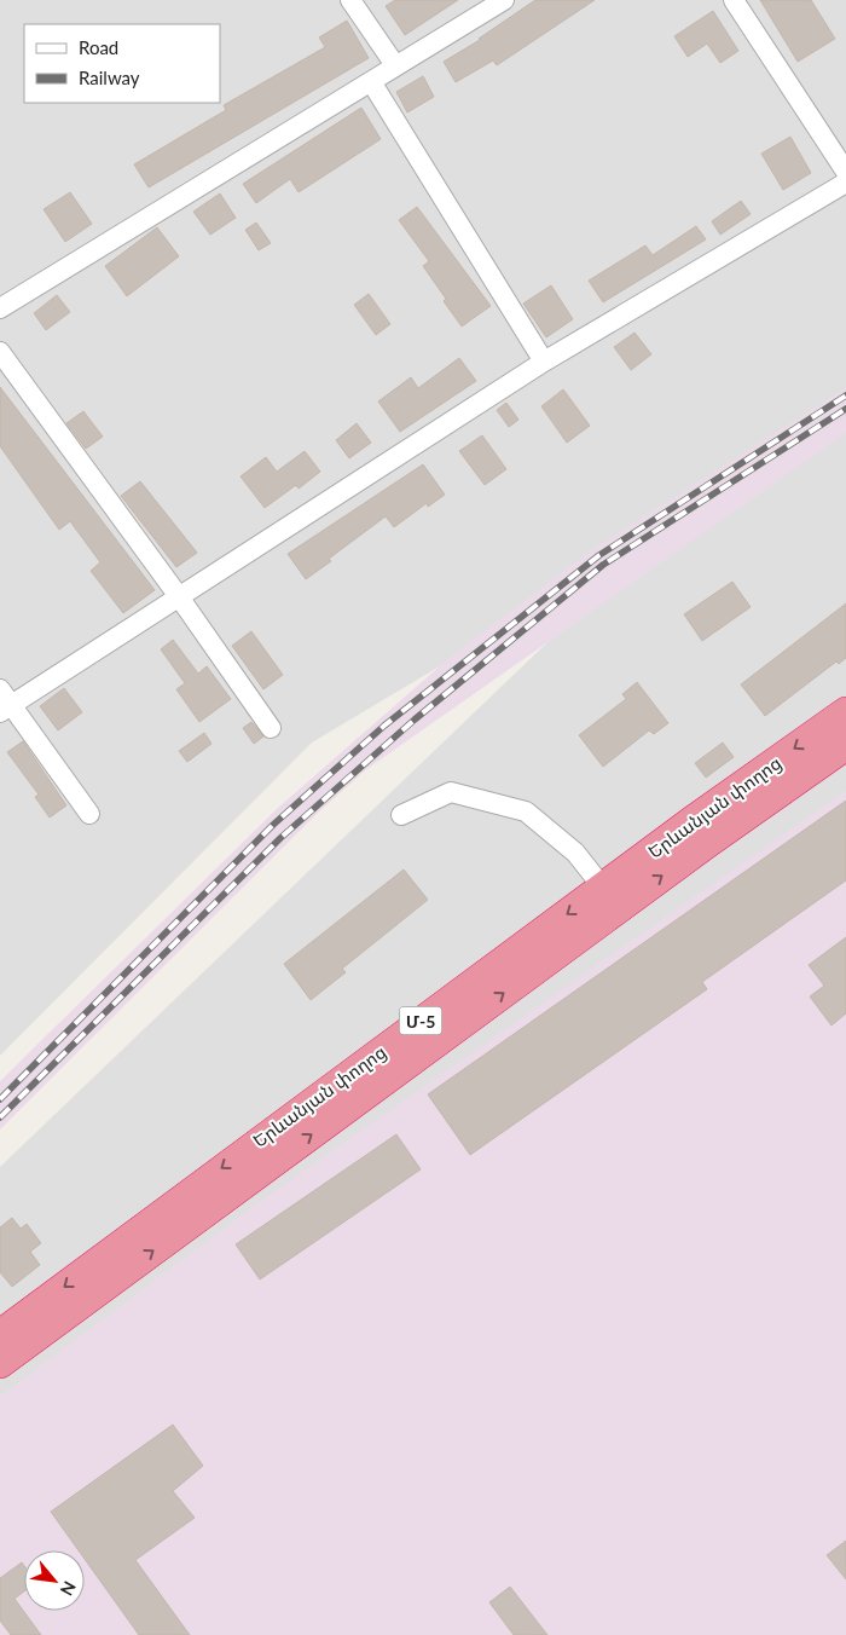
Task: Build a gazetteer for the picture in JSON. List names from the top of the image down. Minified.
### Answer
{"streets":{"highway":["Երևանյան փողոց","Մ-5"]},"legend":["Road","Railway"],"north":"bottom right"}
